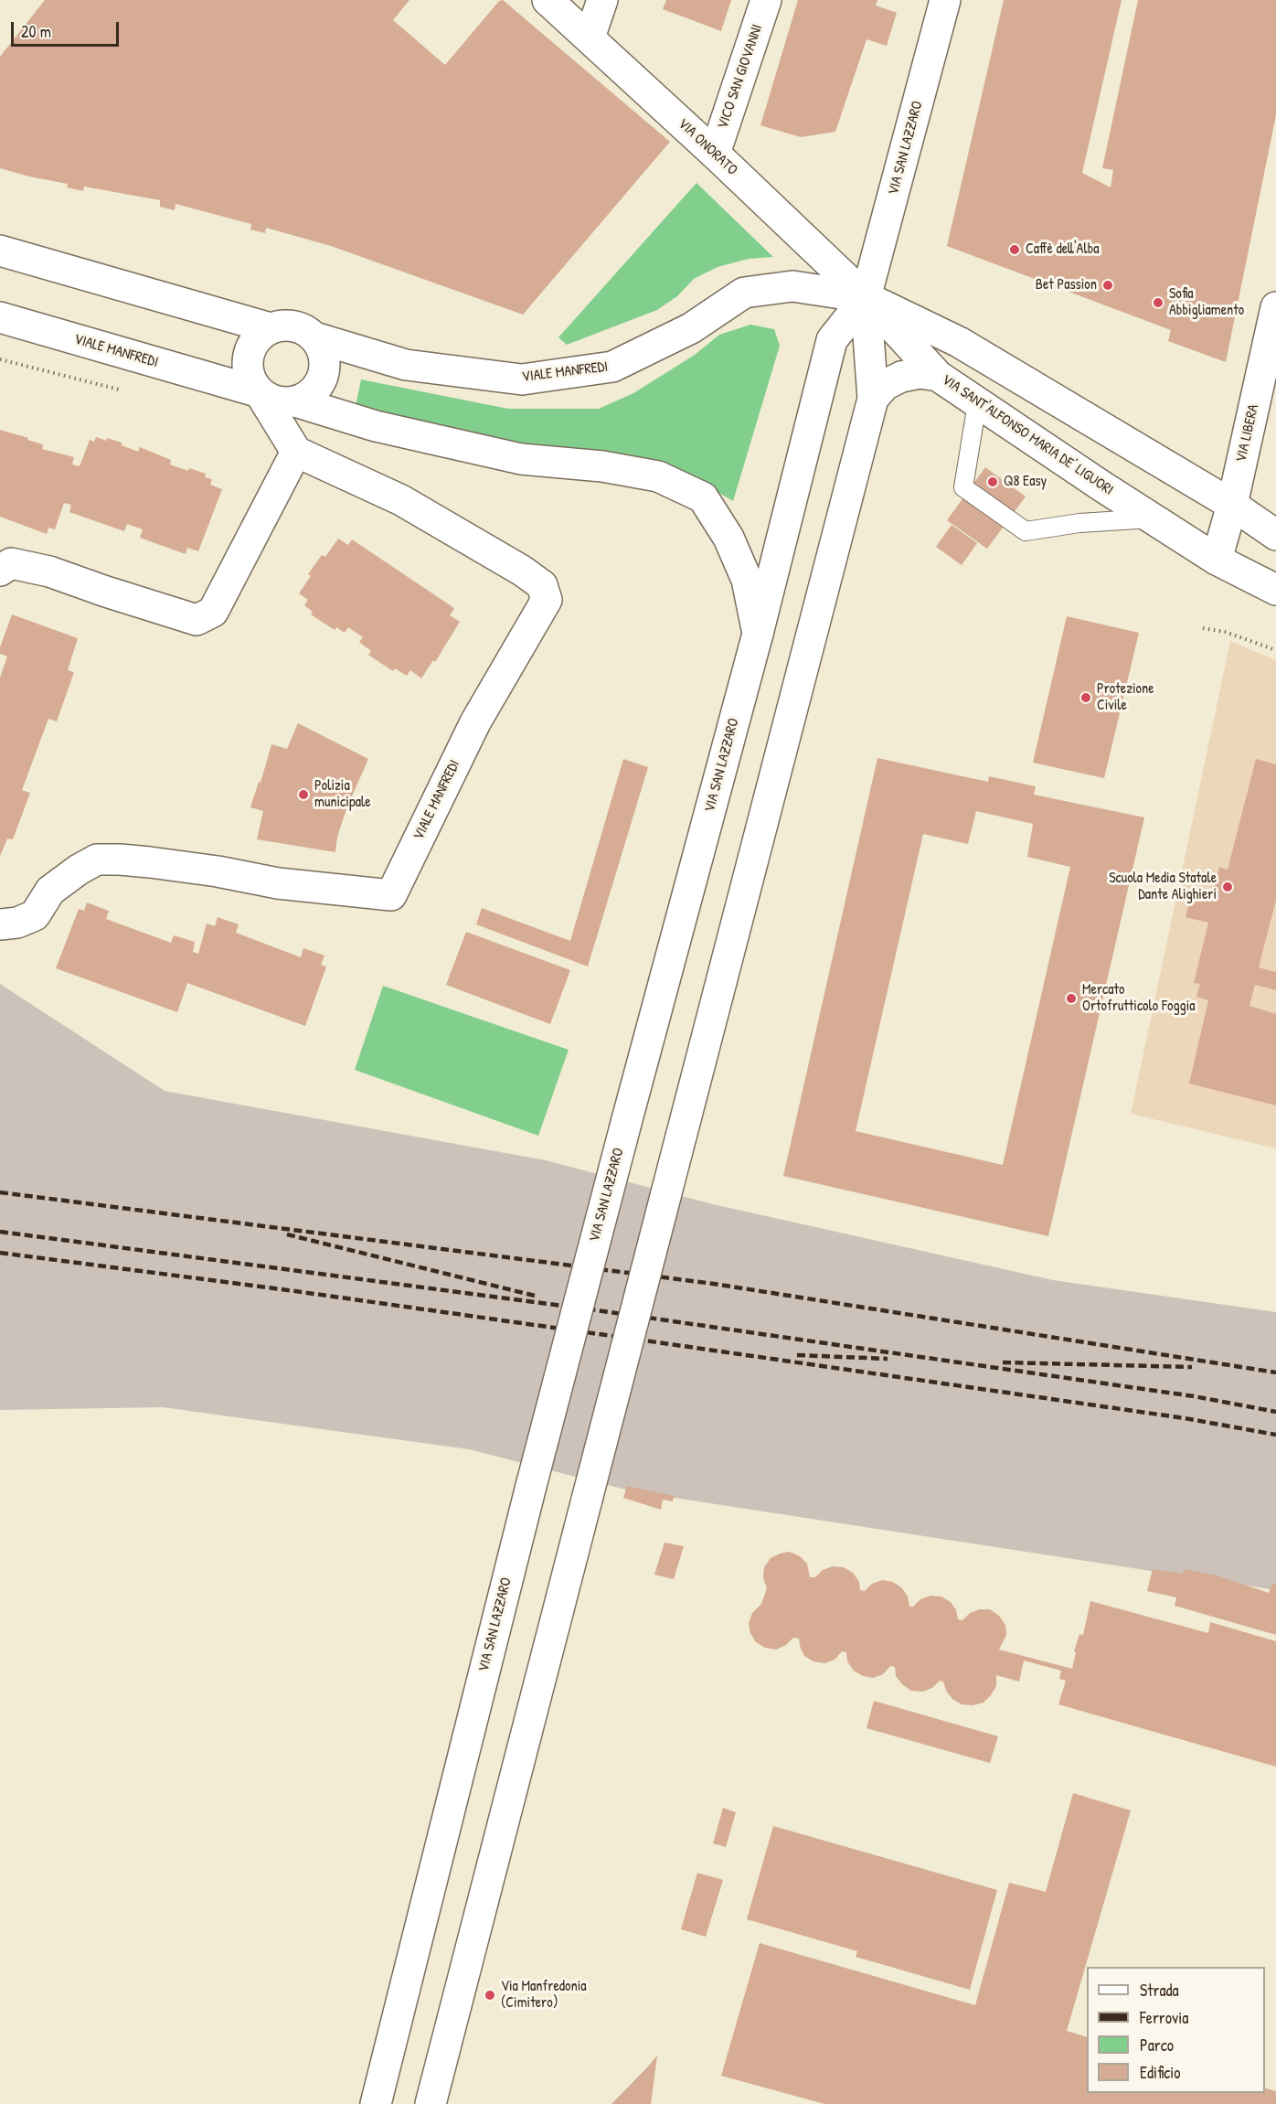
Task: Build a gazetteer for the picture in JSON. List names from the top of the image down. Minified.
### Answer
{"streets":{"main road":["VICO SAN GIOVANNI","VIA ONORATO","VIA SAN LAZZARO","VIALE MANFREDI","VIA LIBERA","VIA SANT'ALFONSO MARIA DE' LIGUORI"]},"crossings":[["VICO SAN GIOVANNI","VIA ONORATO"],["VIA ONORATO","VIA SAN LAZZARO"],["VIA ONORATO","VIALE MANFREDI"],["VIA ONORATO","VIA SANT'ALFONSO MARIA DE' LIGUORI"],["VIA SAN LAZZARO","VIALE MANFREDI"],["VIA SAN LAZZARO","VIA SANT'ALFONSO MARIA DE' LIGUORI"],["VIALE MANFREDI","VIA SANT'ALFONSO MARIA DE' LIGUORI"],["VIA LIBERA","VIA SANT'ALFONSO MARIA DE' LIGUORI"]],"places":["Caffè dell'Alba","Bet Passion","Sofia Abbigliamento","Q8 Easy","Protezione Civile","Polizia municipale","Scuola Media Statale Dante Alighieri","Mercato Ortofrutticolo Foggia","Via Manfredonia (Cimitero)"],"legend":["Strada","Ferrovia","Parco","Edificio"],"scale_bar":"20 m"}
